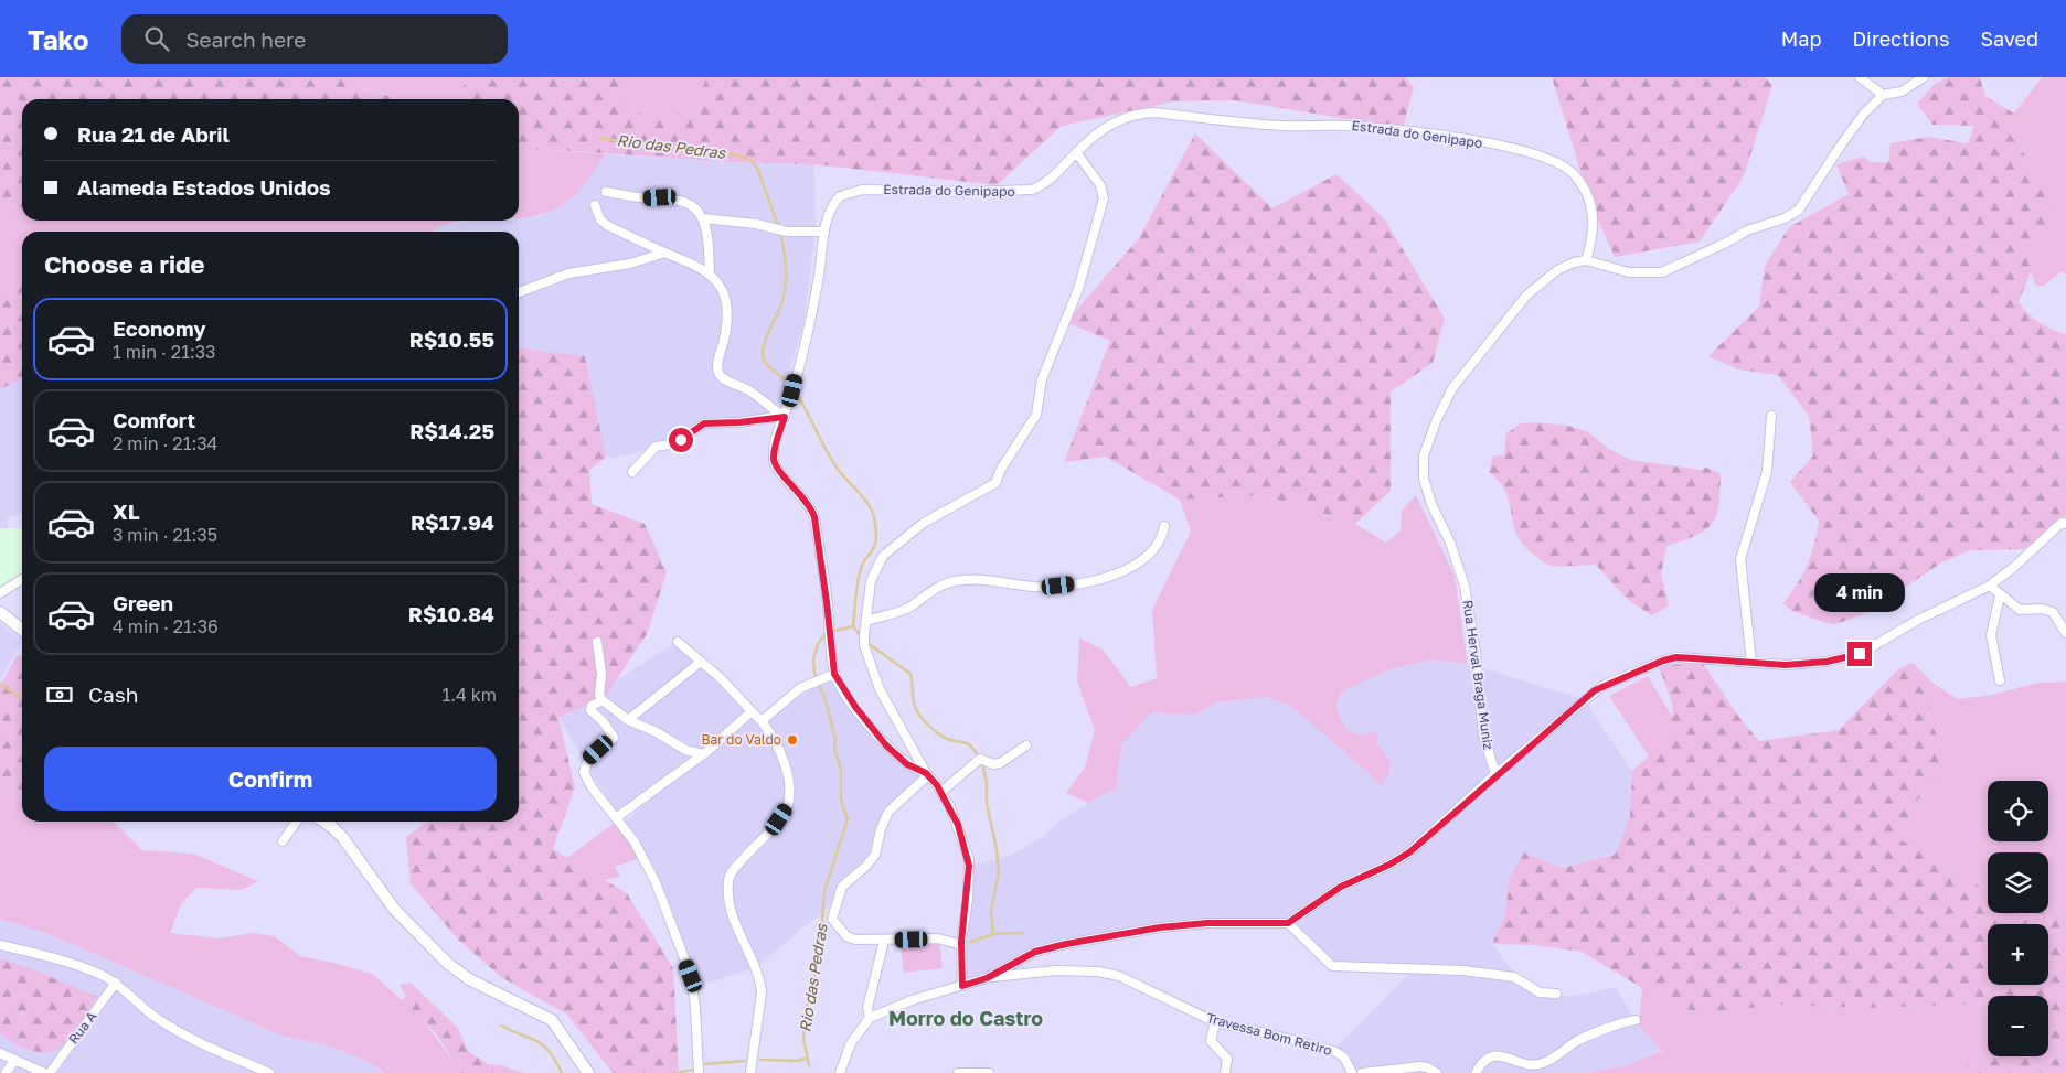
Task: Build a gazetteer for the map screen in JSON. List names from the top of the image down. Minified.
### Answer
{"streets":{"street":["Estrada do Genipapo","Rua Herval Braga Muniz","Rua A","Travessa Bom Retiro"]},"crossings":[["Estrada do Genipapo","Rua Herval Braga Muniz"]],"districts":["Morro do Castro"],"water":["Rio das Pedras"],"places":["Bar do Valdo"],"page":{"header":"Tako","search":"Search here","nav":["Map","Directions","Saved"],"banner":["Rua 21 de Abril","Alameda Estados Unidos"],"heading":"Choose a ride","list":[{"name":"Economy","note":"1 min · 21:33","value":"R$10.55"},{"name":"Comfort","note":"2 min · 21:34","value":"R$14.25"},{"name":"XL","note":"3 min · 21:35","value":"R$17.94"},{"name":"Green","note":"4 min · 21:36","value":"R$10.84"}],"bubble":"4 min","pay":["Cash","1.4 km"],"buttons":"Confirm","map_buttons":["+","−"]}}
